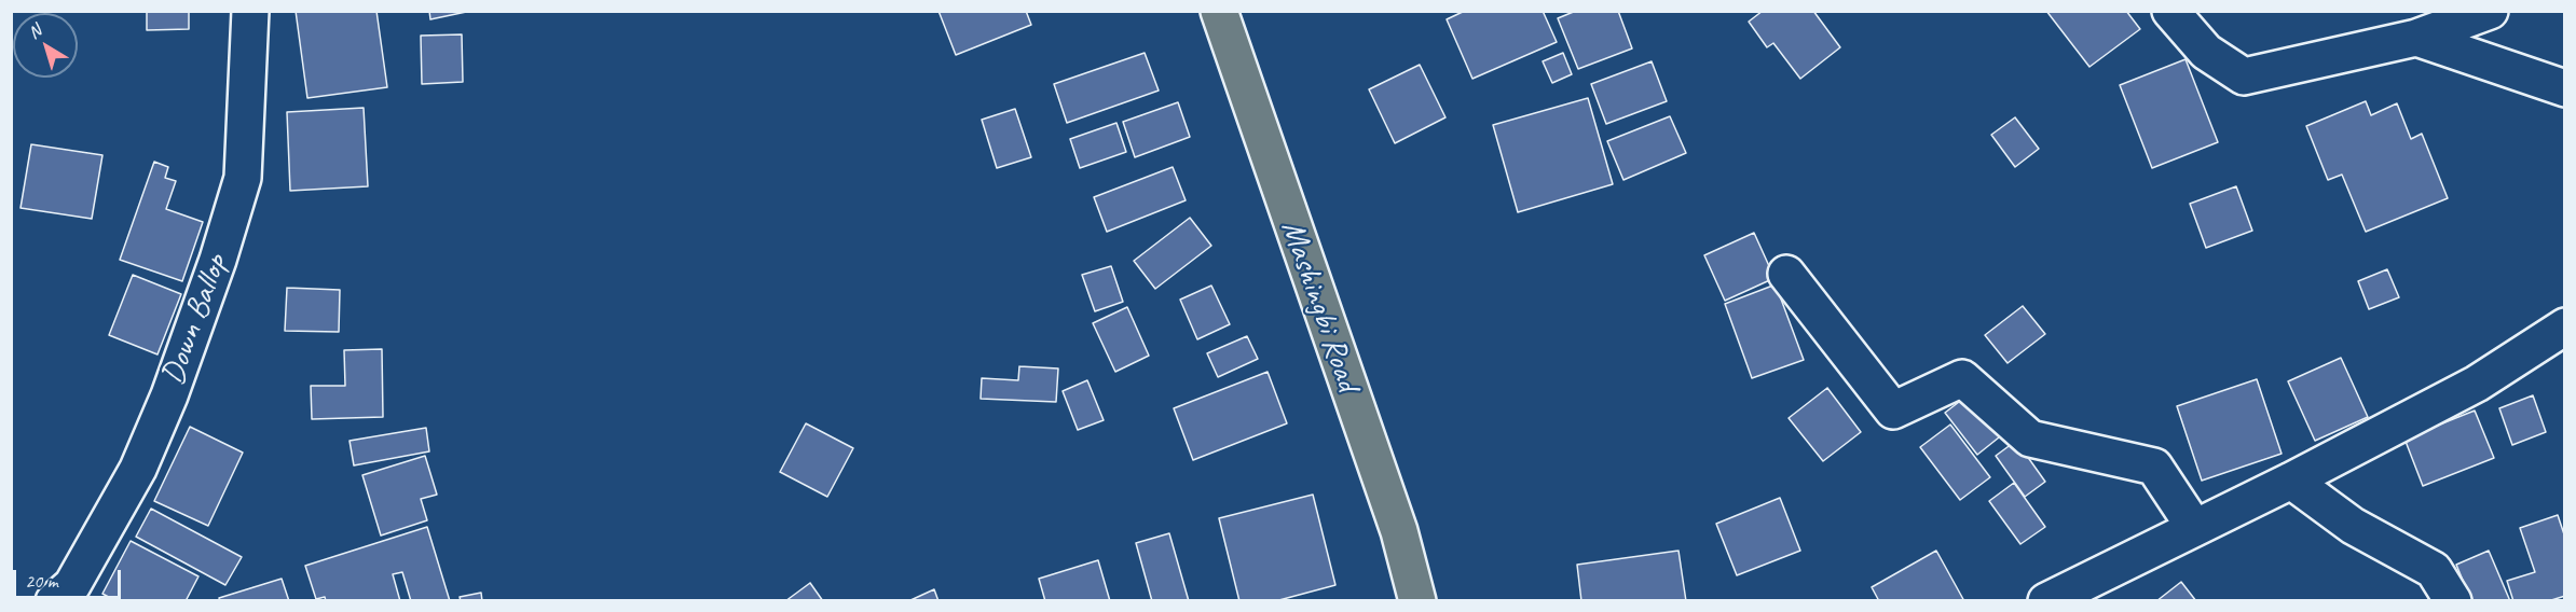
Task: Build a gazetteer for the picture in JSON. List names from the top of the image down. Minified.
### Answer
{"streets":{"main road":["Mashingbi Road"],"street":["Down Ballop"]},"scale_bar":"20 m","north":"top left"}
